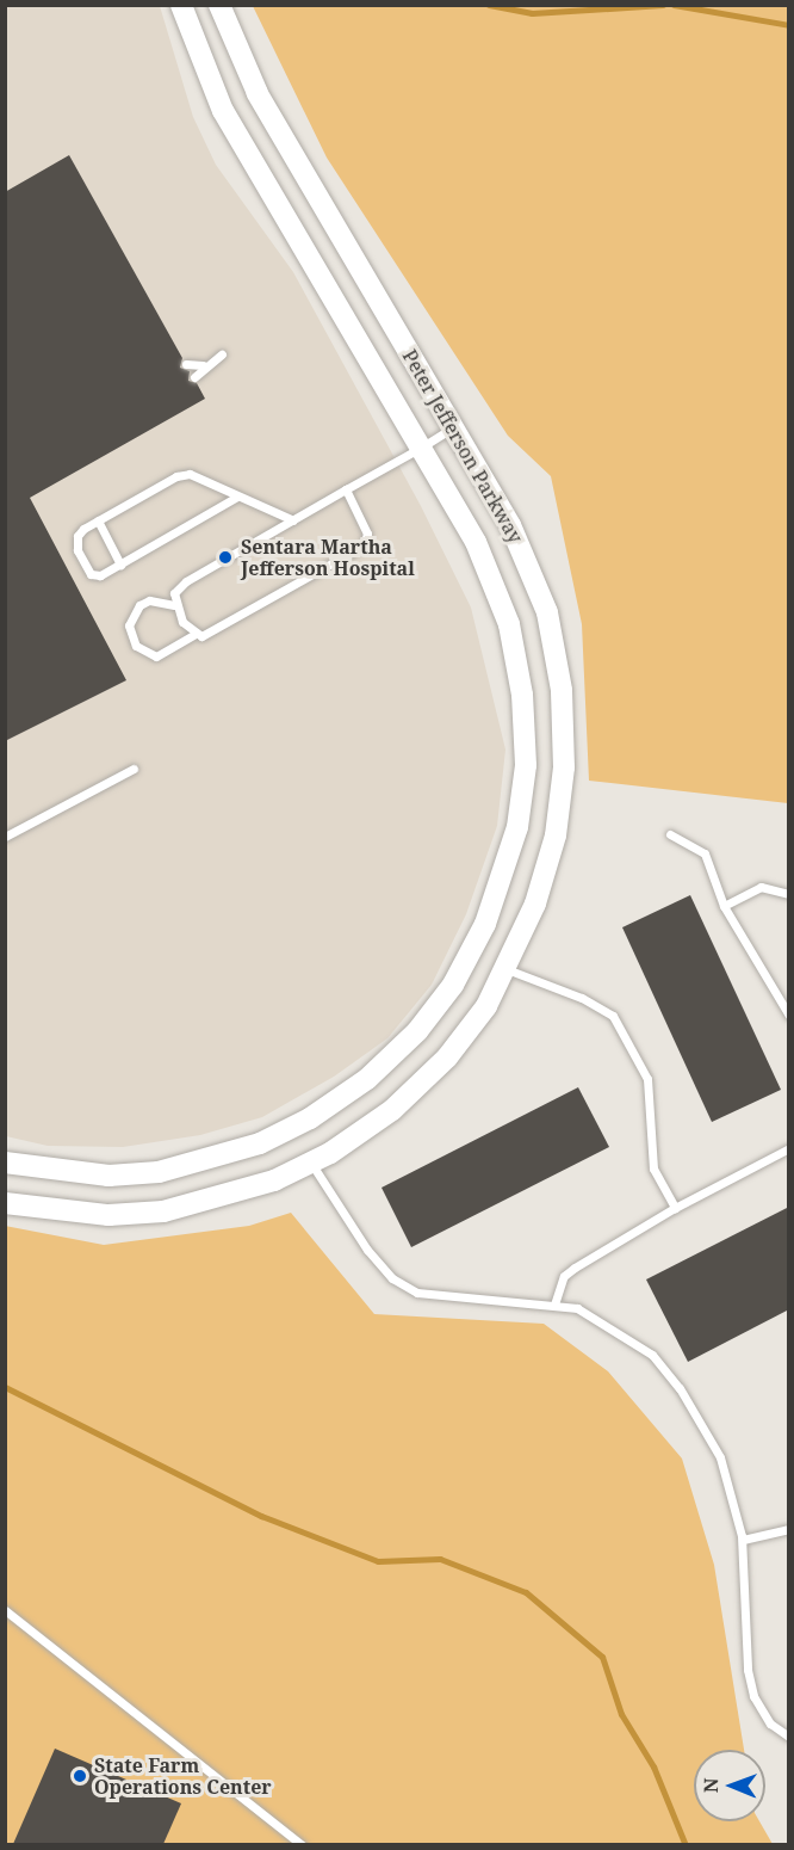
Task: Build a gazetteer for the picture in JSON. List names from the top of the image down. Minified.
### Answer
{"streets":{"street":["Peter Jefferson Parkway"]},"places":["Sentara Martha Jefferson Hospital","State Farm Operations Center"],"north":"left"}
